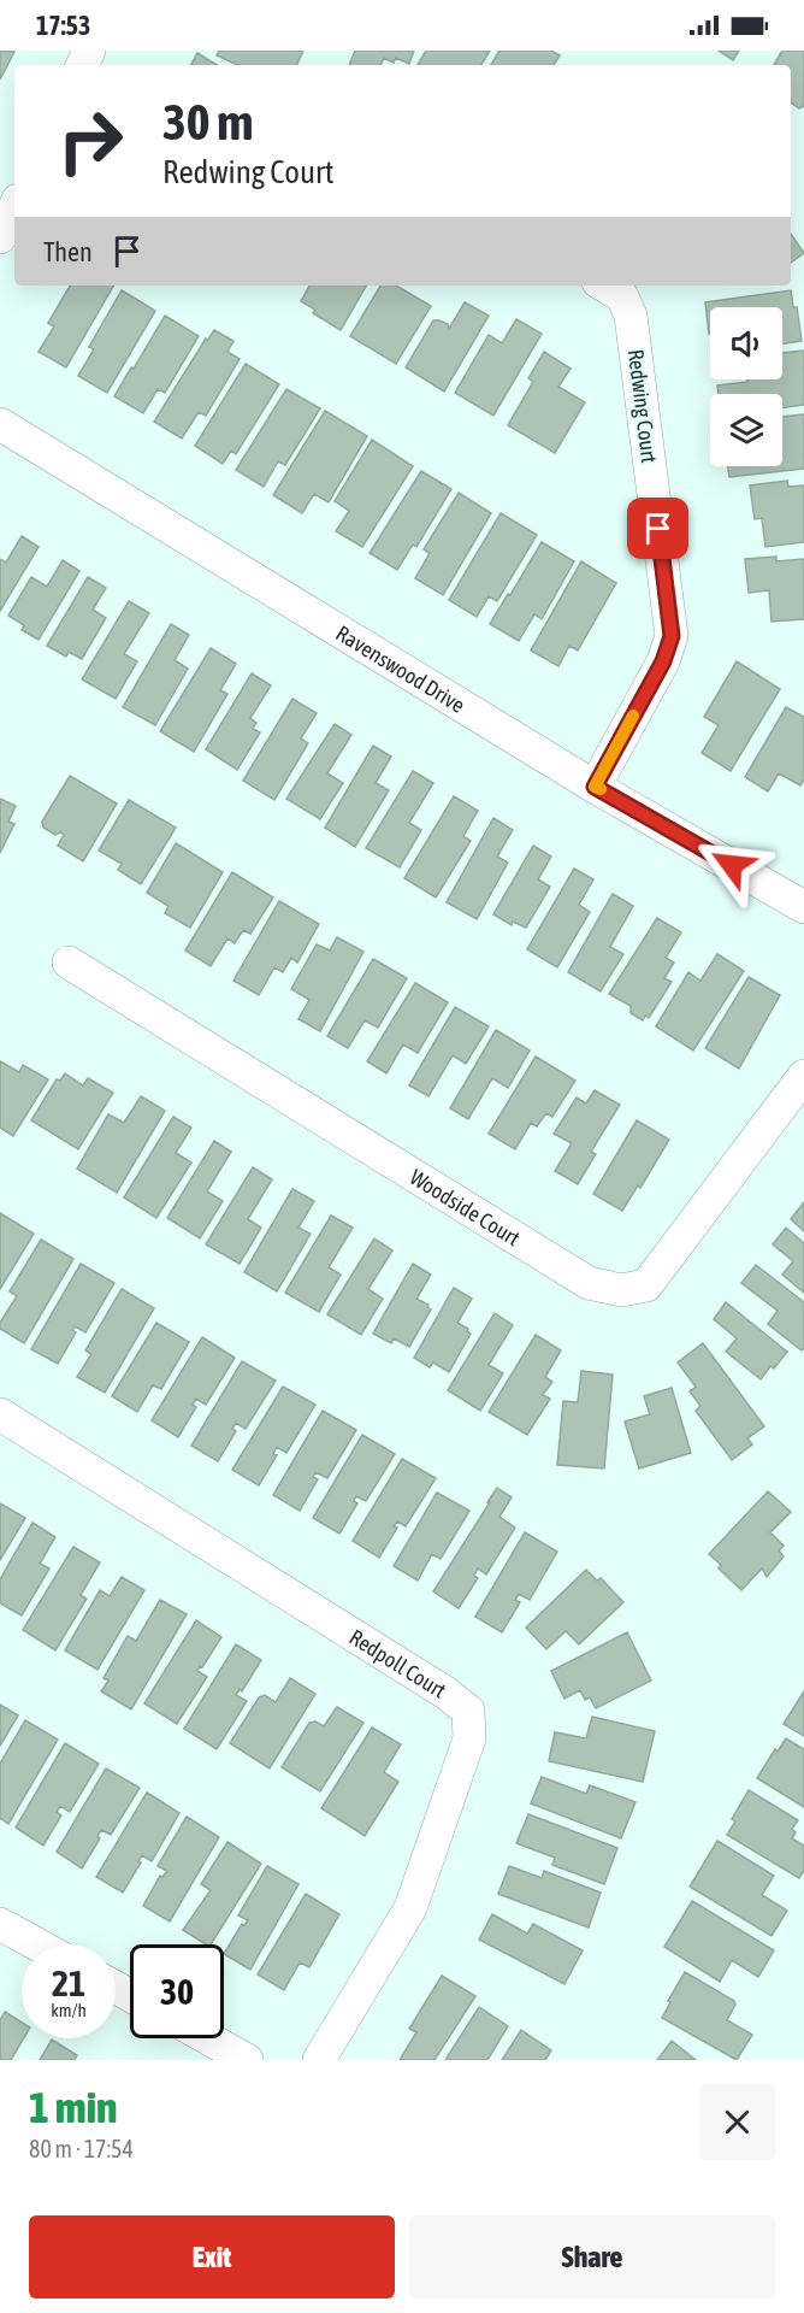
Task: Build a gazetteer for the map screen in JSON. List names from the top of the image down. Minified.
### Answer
{"streets":{"street":["Redwing Court","Ravenswood Drive","Woodside Court","Redpoll Court"]},"crossings":[["Redwing Court","Ravenswood Drive"]],"page":{"status":"17:53","turn":["30 m","Redwing Court"],"then":"Then","speed":"21 km/h","limit":"30","heading":["1 min","80 m · 17:54"],"buttons":["Exit","Share"]}}
